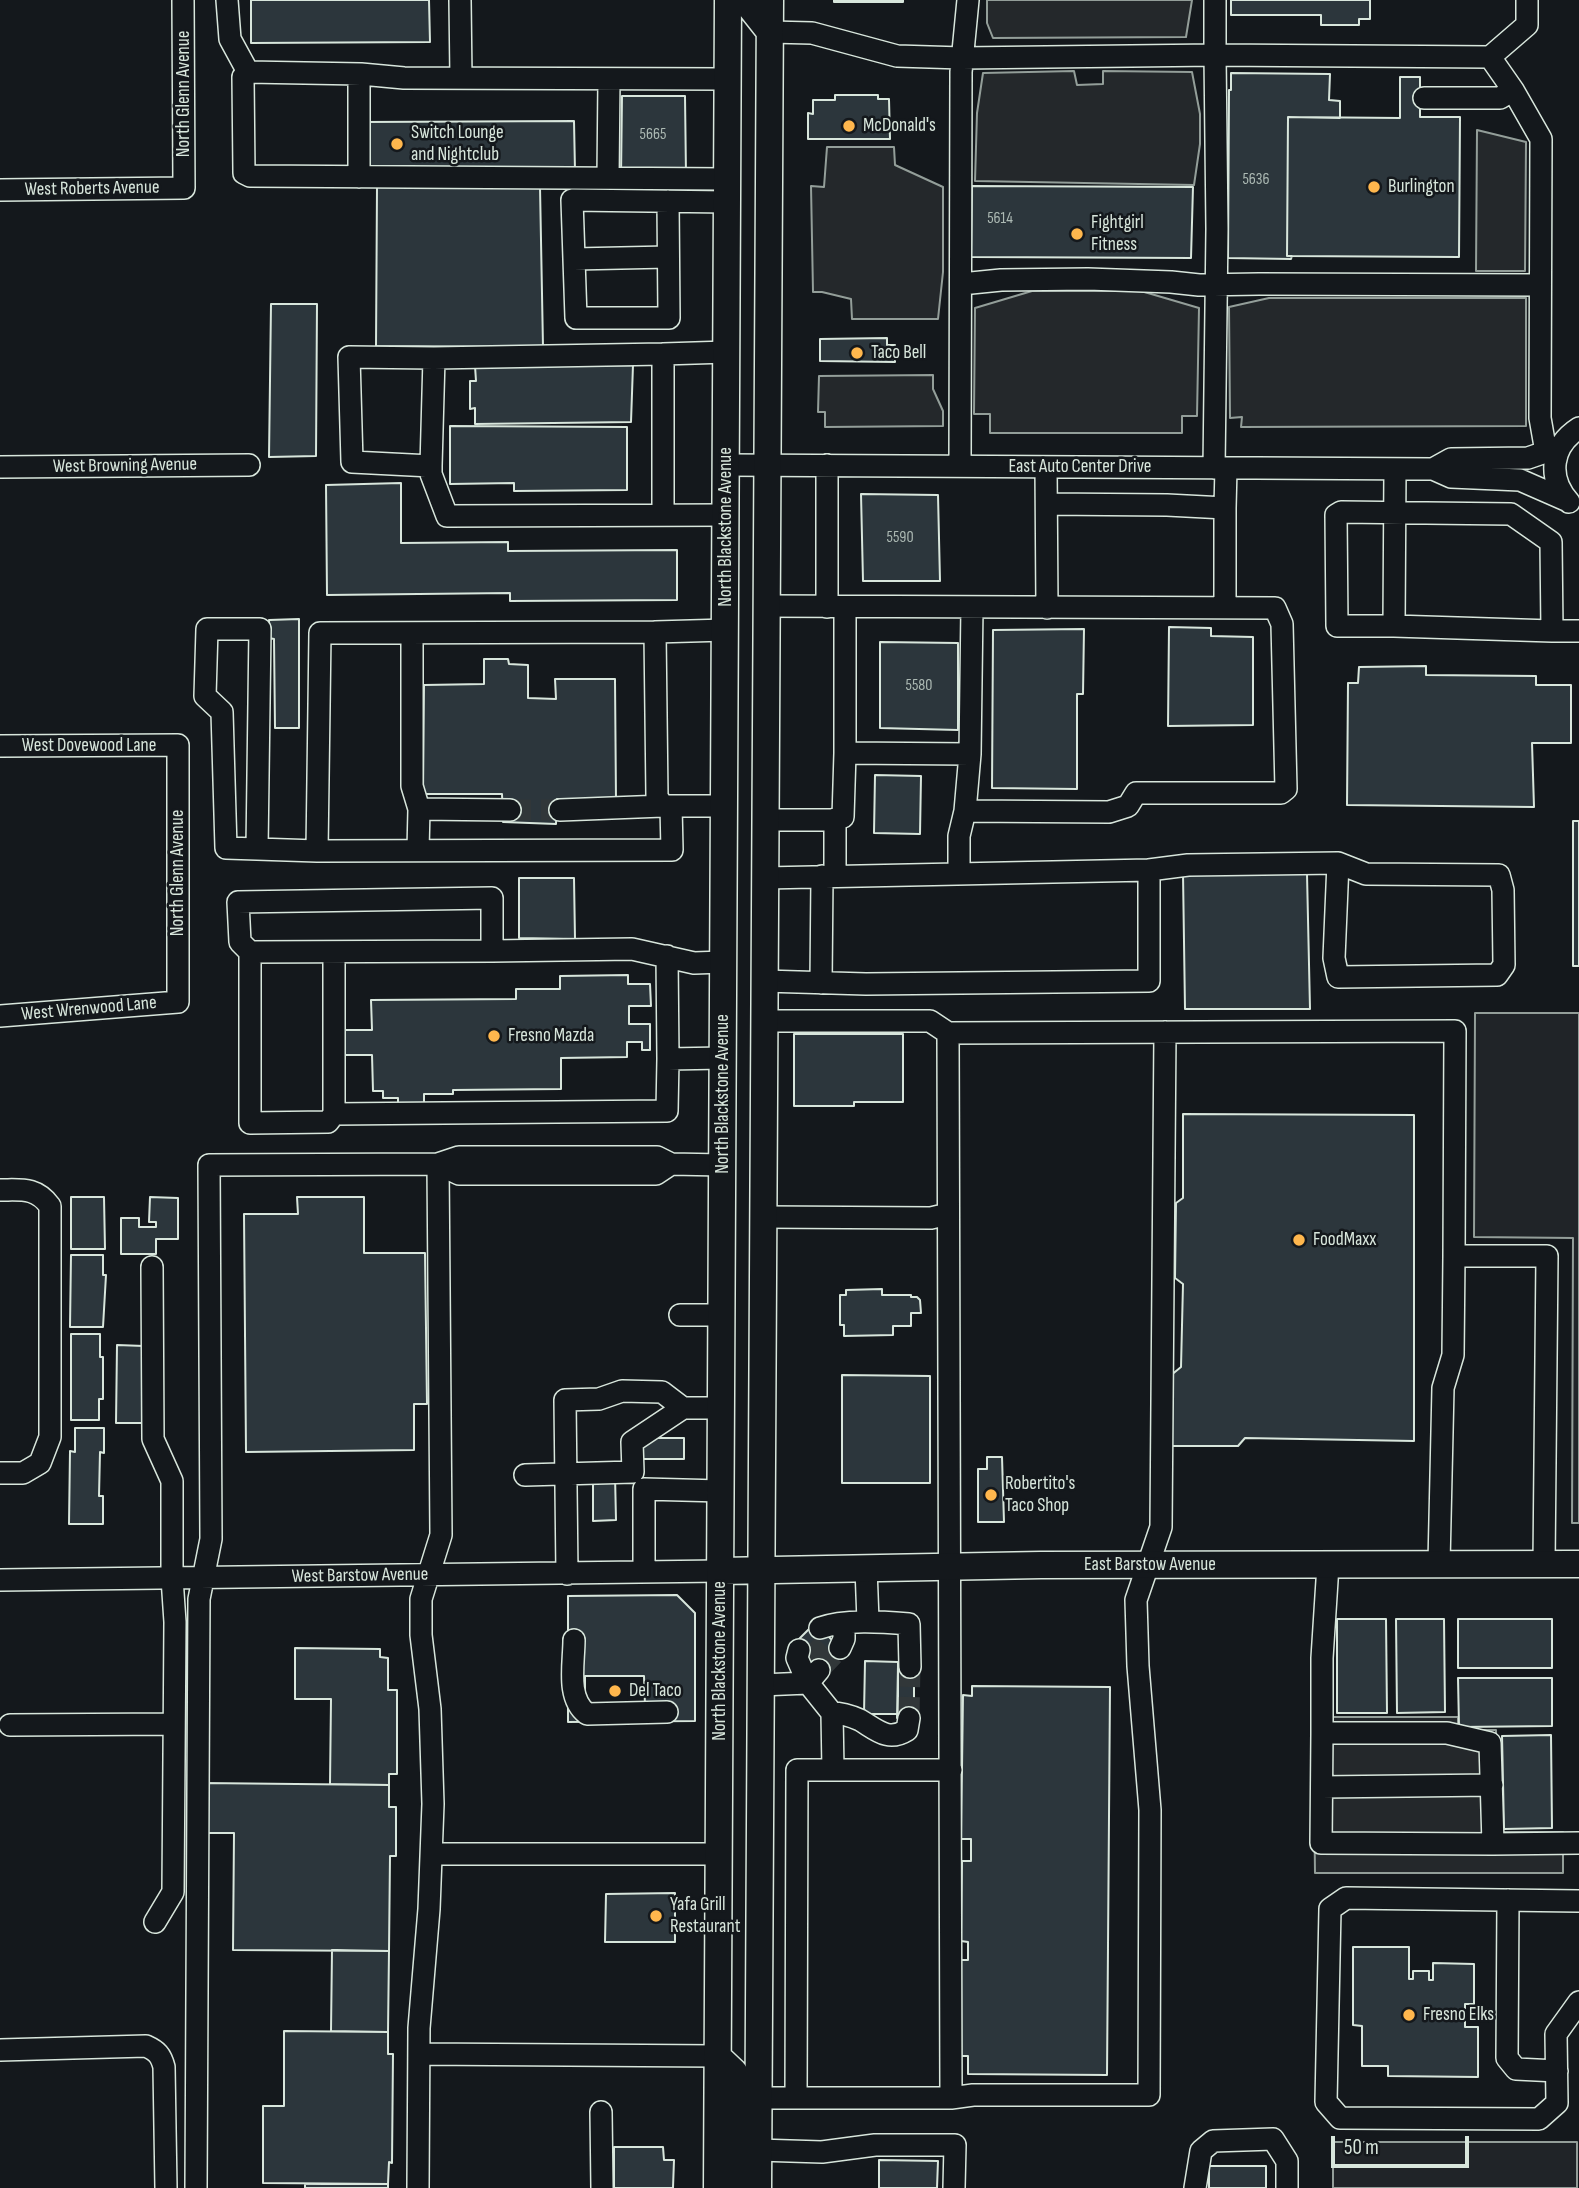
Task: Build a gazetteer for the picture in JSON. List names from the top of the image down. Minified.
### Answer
{"streets":{"main road":["North Blackstone Avenue","East Barstow Avenue"],"street":["North Glenn Avenue","West Roberts Avenue","West Browning Avenue","East Auto Center Drive","West Dovewood Lane","West Wrenwood Lane","West Barstow Avenue"]},"crossings":[["North Glenn Avenue","West Roberts Avenue"],["North Glenn Avenue","West Dovewood Lane"],["North Glenn Avenue","West Wrenwood Lane"],["East Auto Center Drive","North Blackstone Avenue"],["North Blackstone Avenue","East Barstow Avenue"],["North Blackstone Avenue","West Barstow Avenue"],["East Barstow Avenue","West Barstow Avenue"]],"places":["McDonald's","Switch Lounge and Nightclub","Burlington","Fightgirl Fitness","Taco Bell","Fresno Mazda","FoodMaxx","Robertito's Taco Shop","Del Taco","Yafa Grill Restaurant","Fresno Elks"],"house_numbers":["5665","5636","5614","5590","5580"],"scale_bar":"50 m"}
